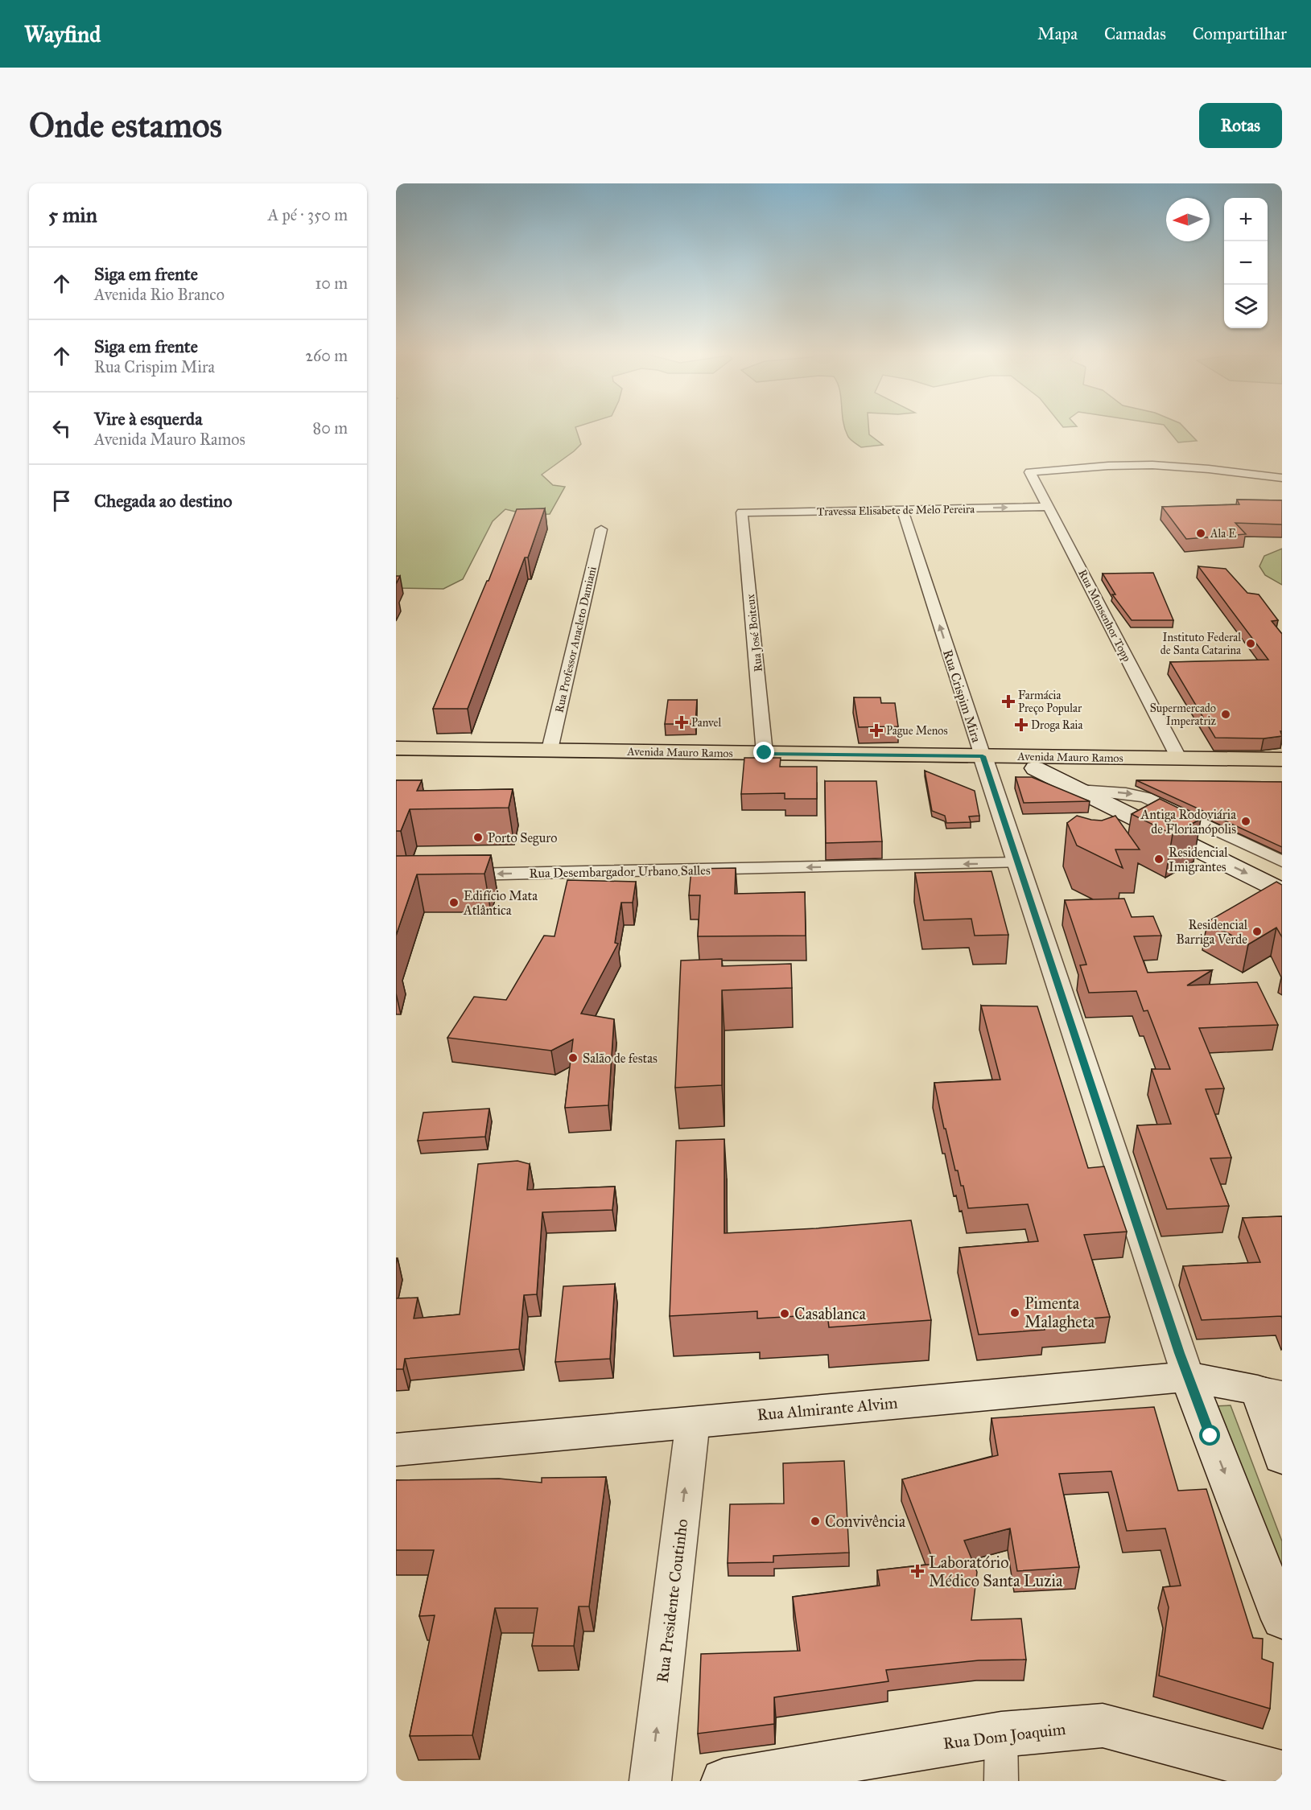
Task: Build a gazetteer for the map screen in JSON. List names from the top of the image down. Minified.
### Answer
{"streets":{"main road":["Avenida Mauro Ramos","Rua Almirante Alvim","Rua Dom Joaquim"],"street":["Travessa Elisabete de Melo Pereira","Rua Monsenhor Topp","Rua José Boiteux","Rua Professor Anacleto Damiani","Rua Crispim Mira","Rua Desembargador Urbano Salles","Rua Presidente Coutinho"]},"crossings":[["Travessa Elisabete de Melo Pereira","Rua Monsenhor Topp"],["Travessa Elisabete de Melo Pereira","Rua José Boiteux"],["Travessa Elisabete de Melo Pereira","Rua Crispim Mira"],["Rua Monsenhor Topp","Avenida Mauro Ramos"],["Rua José Boiteux","Avenida Mauro Ramos"],["Rua Professor Anacleto Damiani","Avenida Mauro Ramos"],["Rua Crispim Mira","Avenida Mauro Ramos"],["Rua Crispim Mira","Rua Desembargador Urbano Salles"],["Rua Crispim Mira","Rua Almirante Alvim"],["Rua Almirante Alvim","Rua Presidente Coutinho"]],"one_way":["Travessa Elisabete de Melo Pereira","Rua Desembargador Urbano Salles","Rua Presidente Coutinho"],"places":{"other":["Ala E","Instituto Federal de Santa Catarina","Supermercado Imperatriz","Antiga Rodoviária de Florianópolis","Porto Seguro","Residencial Imigrantes","Edifício Mata Atlântica","Residencial Barriga Verde","Salão de festas","Pimenta Malagheta","Casablanca","Convivência"],"health":["Farmácia Preço Popular","Panvel","Droga Raia","Pague Menos","Laboratório Médico Santa Luzia"]},"north":"left","page":{"header":"Wayfind","nav":["Mapa","Camadas","Compartilhar"],"buttons":"Rotas","title":"Onde estamos","heading":["5 min","A pé · 350 m"],"map_buttons":["+","−"],"list":[["Siga em frente","Avenida Rio Branco","10 m"],["Siga em frente","Rua Crispim Mira","260 m"],["Vire à esquerda","Avenida Mauro Ramos","80 m"],"Chegada ao destino"]}}
